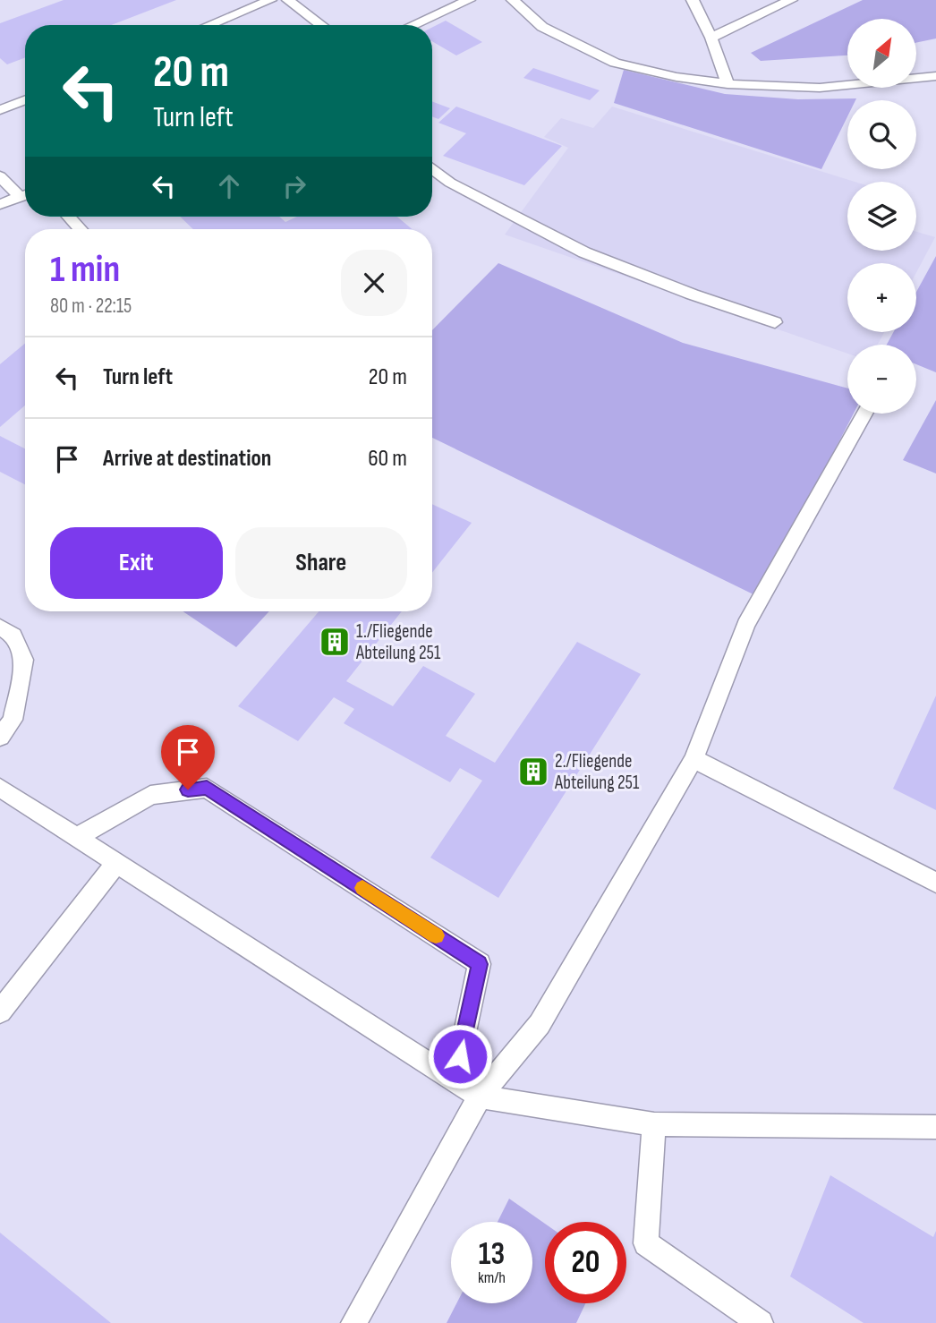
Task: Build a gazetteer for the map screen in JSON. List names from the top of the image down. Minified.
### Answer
{"places":{"building":["1./Fliegende Abteilung 251","2./Fliegende Abteilung 251"]},"north":"top right","page":{"map_buttons":["+","−"],"turn":["20 m","Turn left"],"heading":["1 min","80 m · 22:15"],"list":[{"name":"Turn left","value":"20 m"},{"name":"Arrive at destination","value":"60 m"}],"buttons":["Exit","Share"],"speed":"13 km/h","limit":"20"}}
